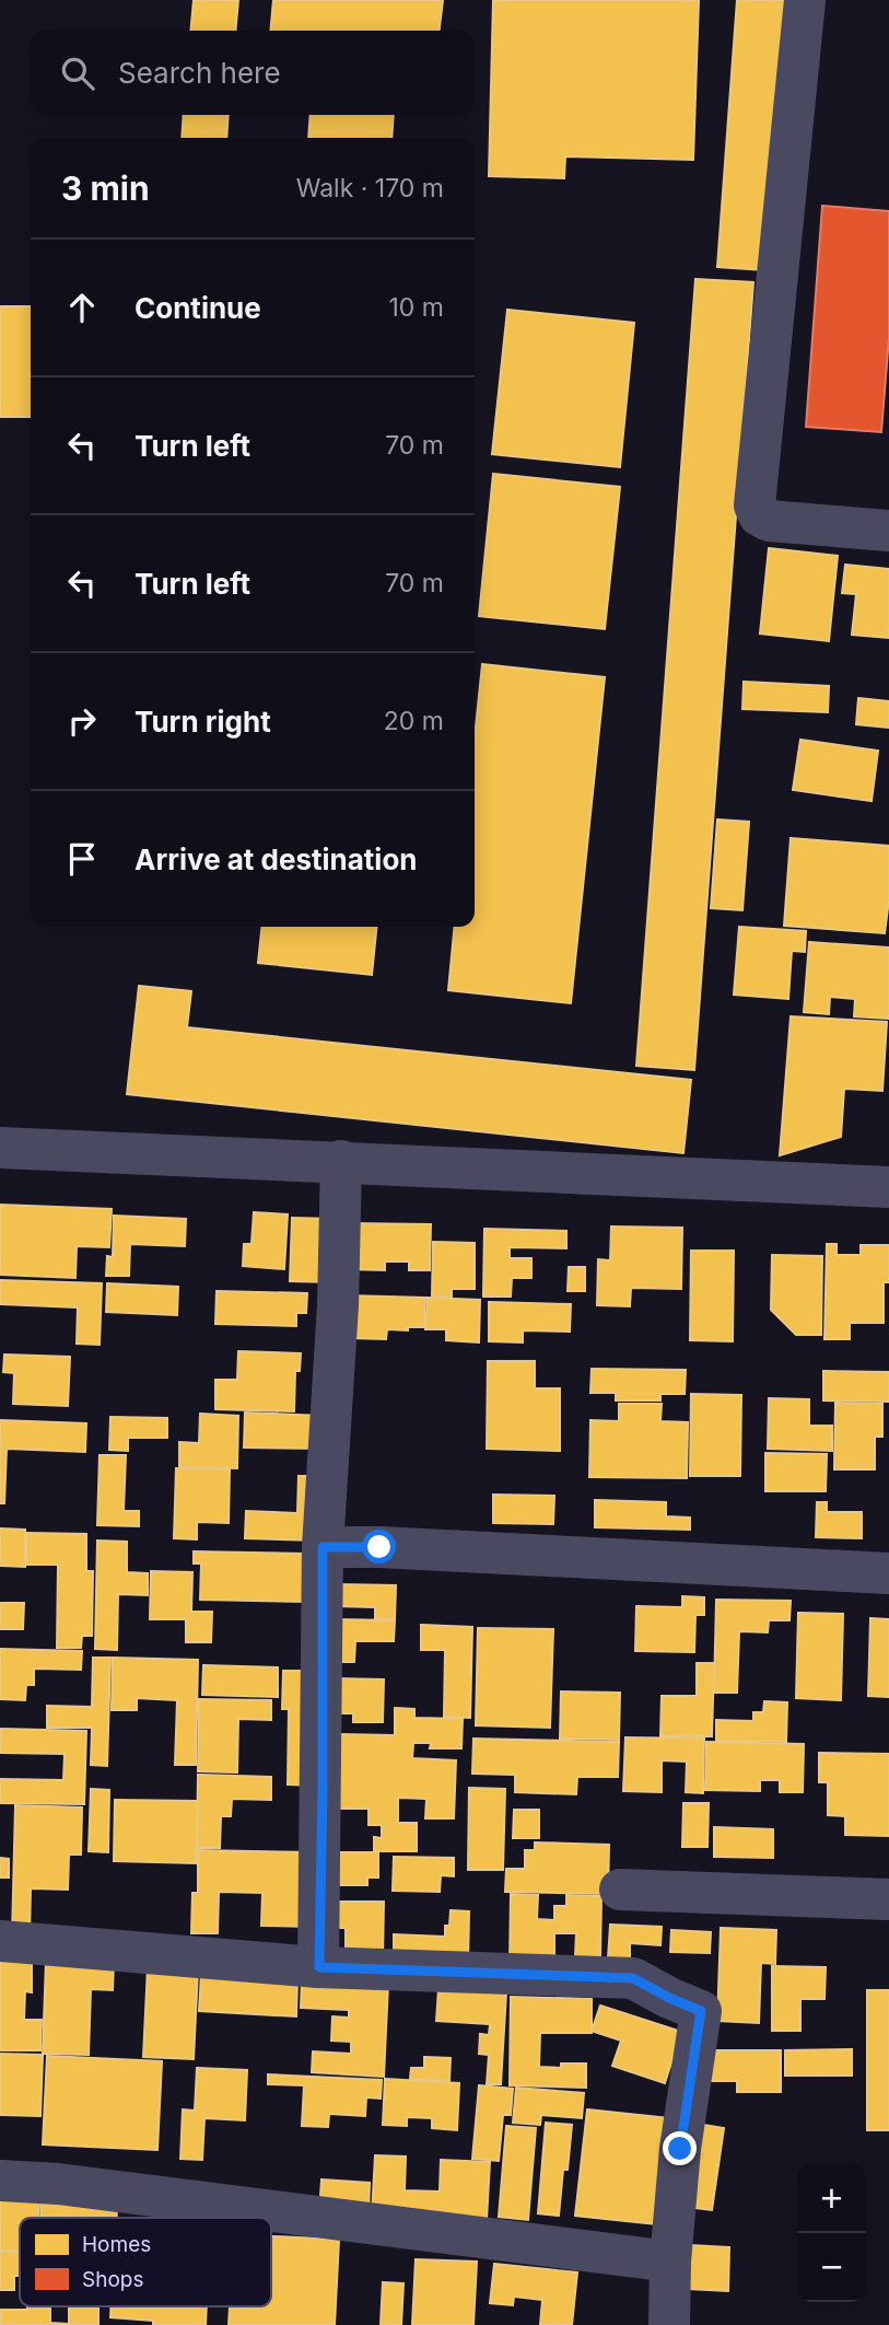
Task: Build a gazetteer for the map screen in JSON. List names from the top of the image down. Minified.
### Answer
{"legend":["Homes","Shops"],"page":{"search":"Search here","heading":["3 min","Walk · 170 m"],"list":[["Continue","10 m"],["Turn left","70 m"],["Turn left","70 m"],["Turn right","20 m"],"Arrive at destination"],"map_buttons":["+","−"]}}
